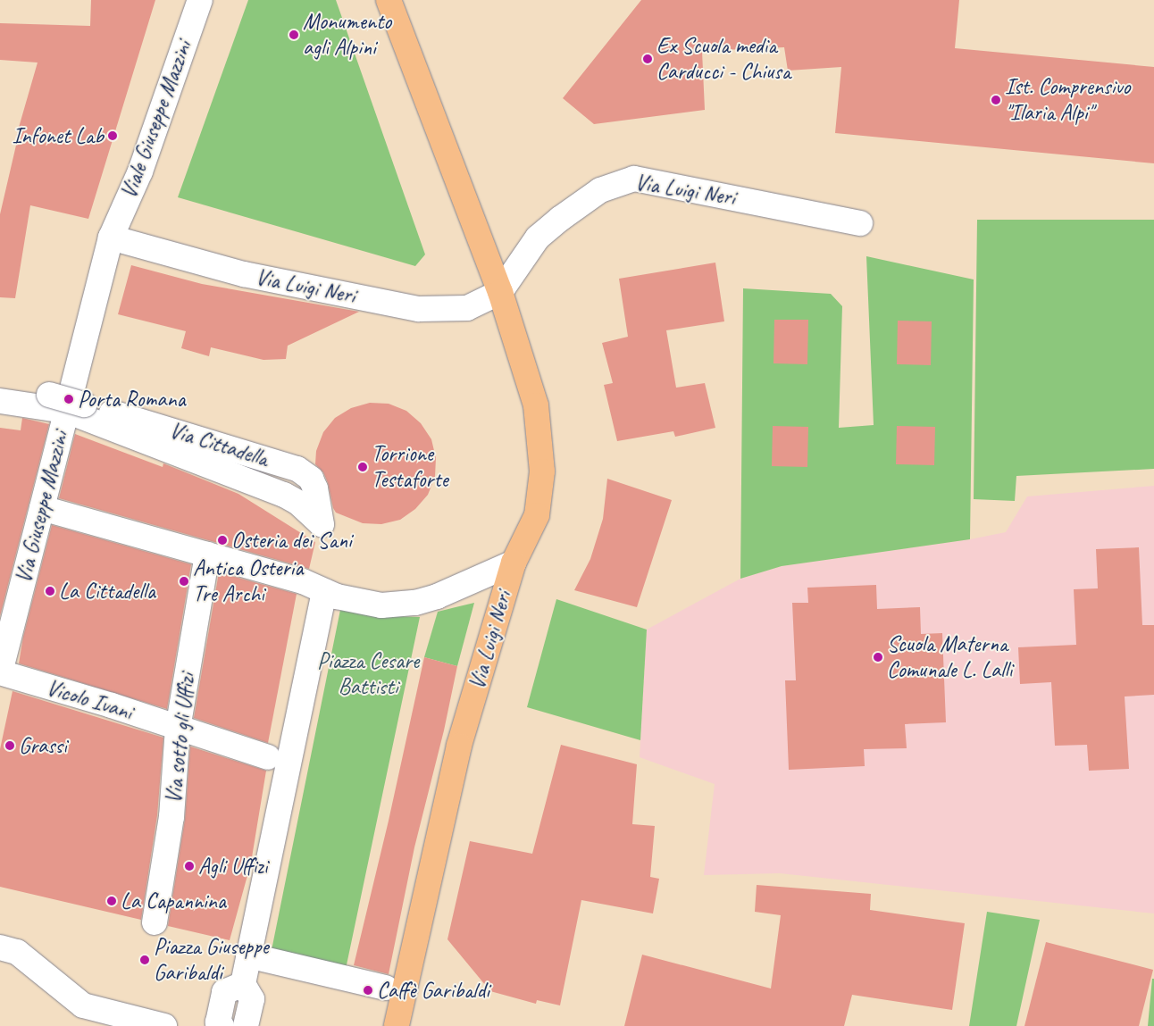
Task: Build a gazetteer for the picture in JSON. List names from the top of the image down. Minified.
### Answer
{"streets":{"main road":["Via Luigi Neri"],"street":["Viale Giuseppe Mazzini","Via Cittadella","Via Giuseppe Mazzini","Vicolo Ivani","Via sotto gli Uffizi"]},"crossings":[["Viale Giuseppe Mazzini","Via Luigi Neri"],["Viale Giuseppe Mazzini","Via Giuseppe Mazzini"],["Via Luigi Neri","Via Giuseppe Mazzini"],["Via Cittadella","Via Giuseppe Mazzini"],["Via Giuseppe Mazzini","Vicolo Ivani"],["Vicolo Ivani","Via sotto gli Uffizi"]],"parks":["Piazza Cesare Battisti"],"places":["Monumento agli Alpini","Ex Scuola media Carducci - Chiusa","Ist. Comprensivo \"Ilaria Alpi\"","Infonet Lab","Porta Romana","Torrione Testaforte","Osteria dei Sani","Antica Osteria Tre Archi","La Cittadella","Scuola Materna Comunale L. Lalli","Grassi","Agli Uffizi","La Capannina","Piazza Giuseppe Garibaldi","Caffè Garibaldi"]}
